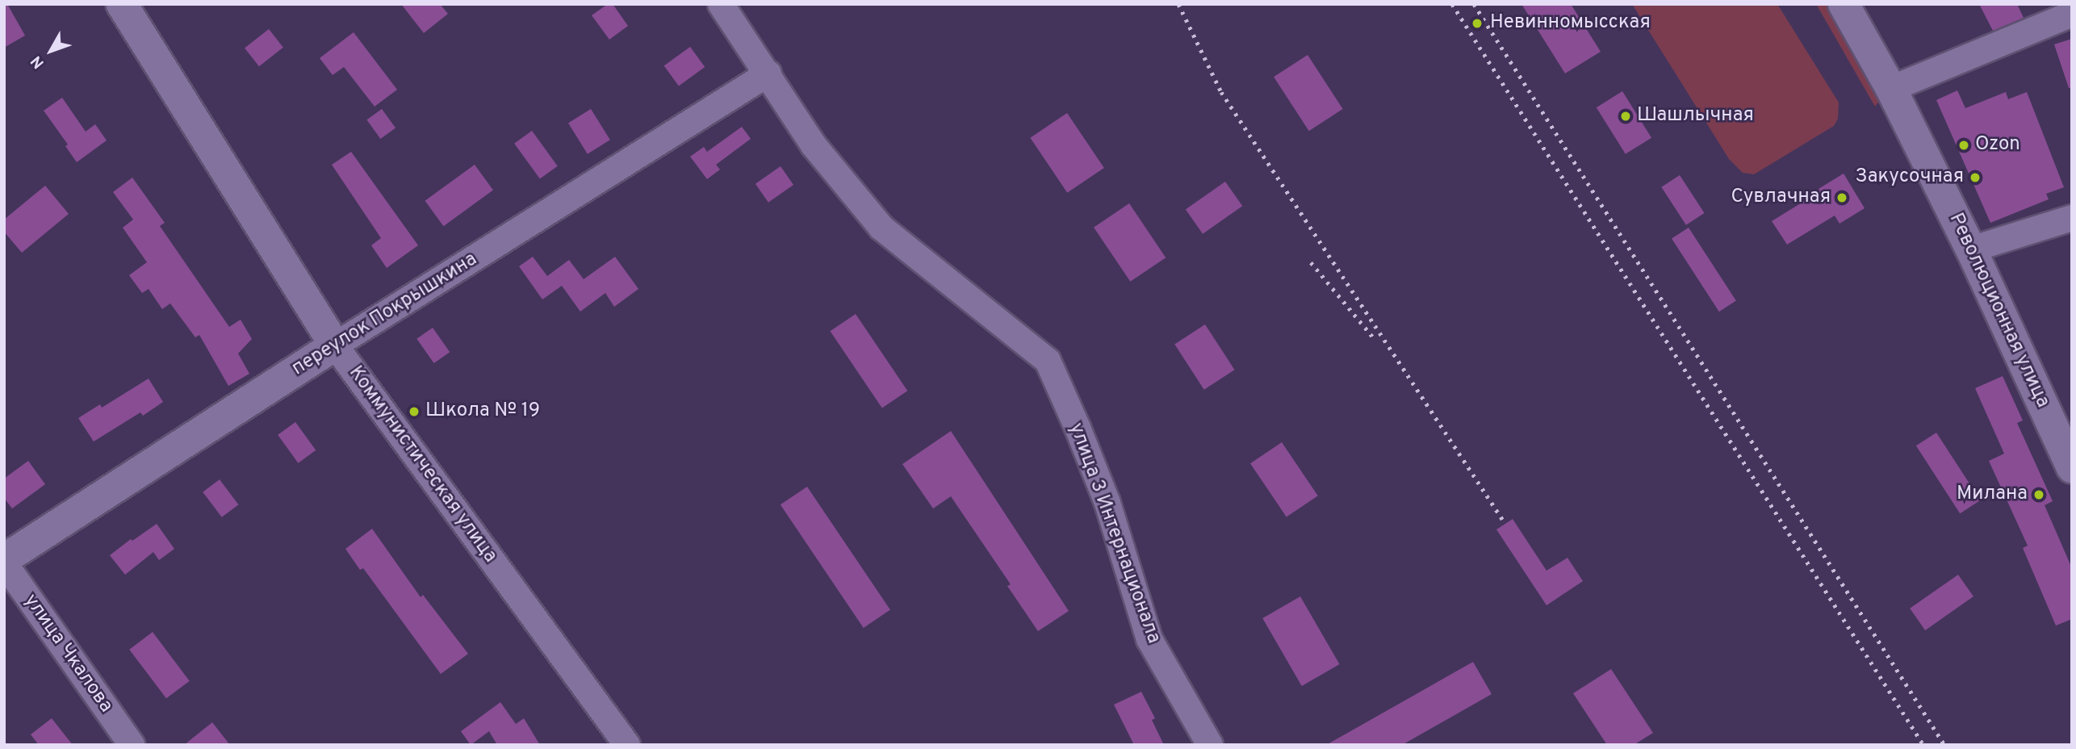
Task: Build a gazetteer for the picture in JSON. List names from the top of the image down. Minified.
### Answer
{"streets":{"street":["Революционная улица","переулок Покрышкина","Коммунистическая улица","улица 3 Интернационала","улица Чкалова"]},"crossings":[["переулок Покрышкина","Коммунистическая улица"],["переулок Покрышкина","улица 3 Интернационала"],["переулок Покрышкина","улица Чкалова"]],"places":["Невинномысская","Шашлычная","Ozon","Закусочная","Сувлачная","Школа № 19","Милана"],"north":"bottom left"}
